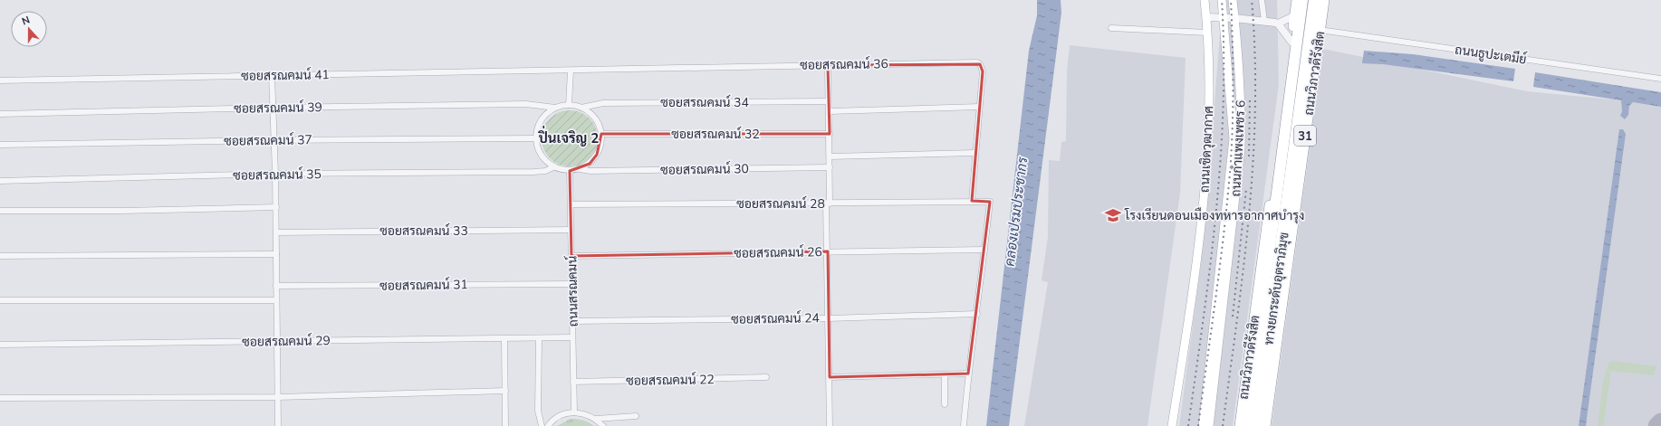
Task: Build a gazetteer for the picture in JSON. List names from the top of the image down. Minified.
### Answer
{"streets":{"highway":["ถนนวิภาวดีรังสิต","31","ทางยกระดับอุตราภิมุข"],"main road":["ถนนกำแพงเพชร 6","ถนนเชิดวุฒากาศ"],"street":["ถนนธูปะเตมีย์","ซอยสรณคมน์ 36","ซอยสรณคมน์ 41","ซอยสรณคมน์ 34","ซอยสรณคมน์ 39","ซอยสรณคมน์ 32","ซอยสรณคมน์ 37","ซอยสรณคมน์ 30","ซอยสรณคมน์ 35","ซอยสรณคมน์ 28","ซอยสรณคมน์ 33","ซอยสรณคมน์ 26","ซอยสรณคมน์ 31","ถนนสรณคมน์","ซอยสรณคมน์ 24","ซอยสรณคมน์ 29","ซอยสรณคมน์ 22"]},"crossings":[["ถนนธูปะเตมีย์","ถนนวิภาวดีรังสิต"],["ซอยสรณคมน์ 36","ซอยสรณคมน์ 41"],["ซอยสรณคมน์ 36","ซอยสรณคมน์ 28"],["ซอยสรณคมน์ 34","ซอยสรณคมน์ 39"],["ซอยสรณคมน์ 34","ซอยสรณคมน์ 32"],["ซอยสรณคมน์ 34","ซอยสรณคมน์ 37"],["ซอยสรณคมน์ 34","ซอยสรณคมน์ 30"],["ซอยสรณคมน์ 34","ซอยสรณคมน์ 35"],["ซอยสรณคมน์ 34","ถนนสรณคมน์"],["ซอยสรณคมน์ 39","ซอยสรณคมน์ 32"],["ซอยสรณคมน์ 39","ซอยสรณคมน์ 37"],["ซอยสรณคมน์ 39","ซอยสรณคมน์ 30"],["ซอยสรณคมน์ 39","ซอยสรณคมน์ 35"],["ซอยสรณคมน์ 39","ถนนสรณคมน์"],["ซอยสรณคมน์ 32","ซอยสรณคมน์ 37"],["ซอยสรณคมน์ 32","ซอยสรณคมน์ 30"],["ซอยสรณคมน์ 32","ซอยสรณคมน์ 35"],["ซอยสรณคมน์ 32","ถนนสรณคมน์"],["ซอยสรณคมน์ 37","ซอยสรณคมน์ 30"],["ซอยสรณคมน์ 37","ซอยสรณคมน์ 35"],["ซอยสรณคมน์ 37","ถนนสรณคมน์"],["ซอยสรณคมน์ 30","ซอยสรณคมน์ 35"],["ซอยสรณคมน์ 30","ถนนสรณคมน์"],["ซอยสรณคมน์ 35","ถนนสรณคมน์"],["ซอยสรณคมน์ 28","ซอยสรณคมน์ 26"],["ซอยสรณคมน์ 28","ถนนสรณคมน์"],["ซอยสรณคมน์ 33","ถนนสรณคมน์"],["ซอยสรณคมน์ 26","ถนนสรณคมน์"],["ซอยสรณคมน์ 31","ถนนสรณคมน์"],["ถนนสรณคมน์","ซอยสรณคมน์ 24"],["ถนนสรณคมน์","ซอยสรณคมน์ 29"],["ถนนสรณคมน์","ซอยสรณคมน์ 22"]],"districts":["ปิ่นเจริญ 2"],"water":["คลองเปรมประชากร"],"places":{"school or university":["โรงเรียนดอนเมืองทหารอากาศบำรุง"]},"north":"top"}
